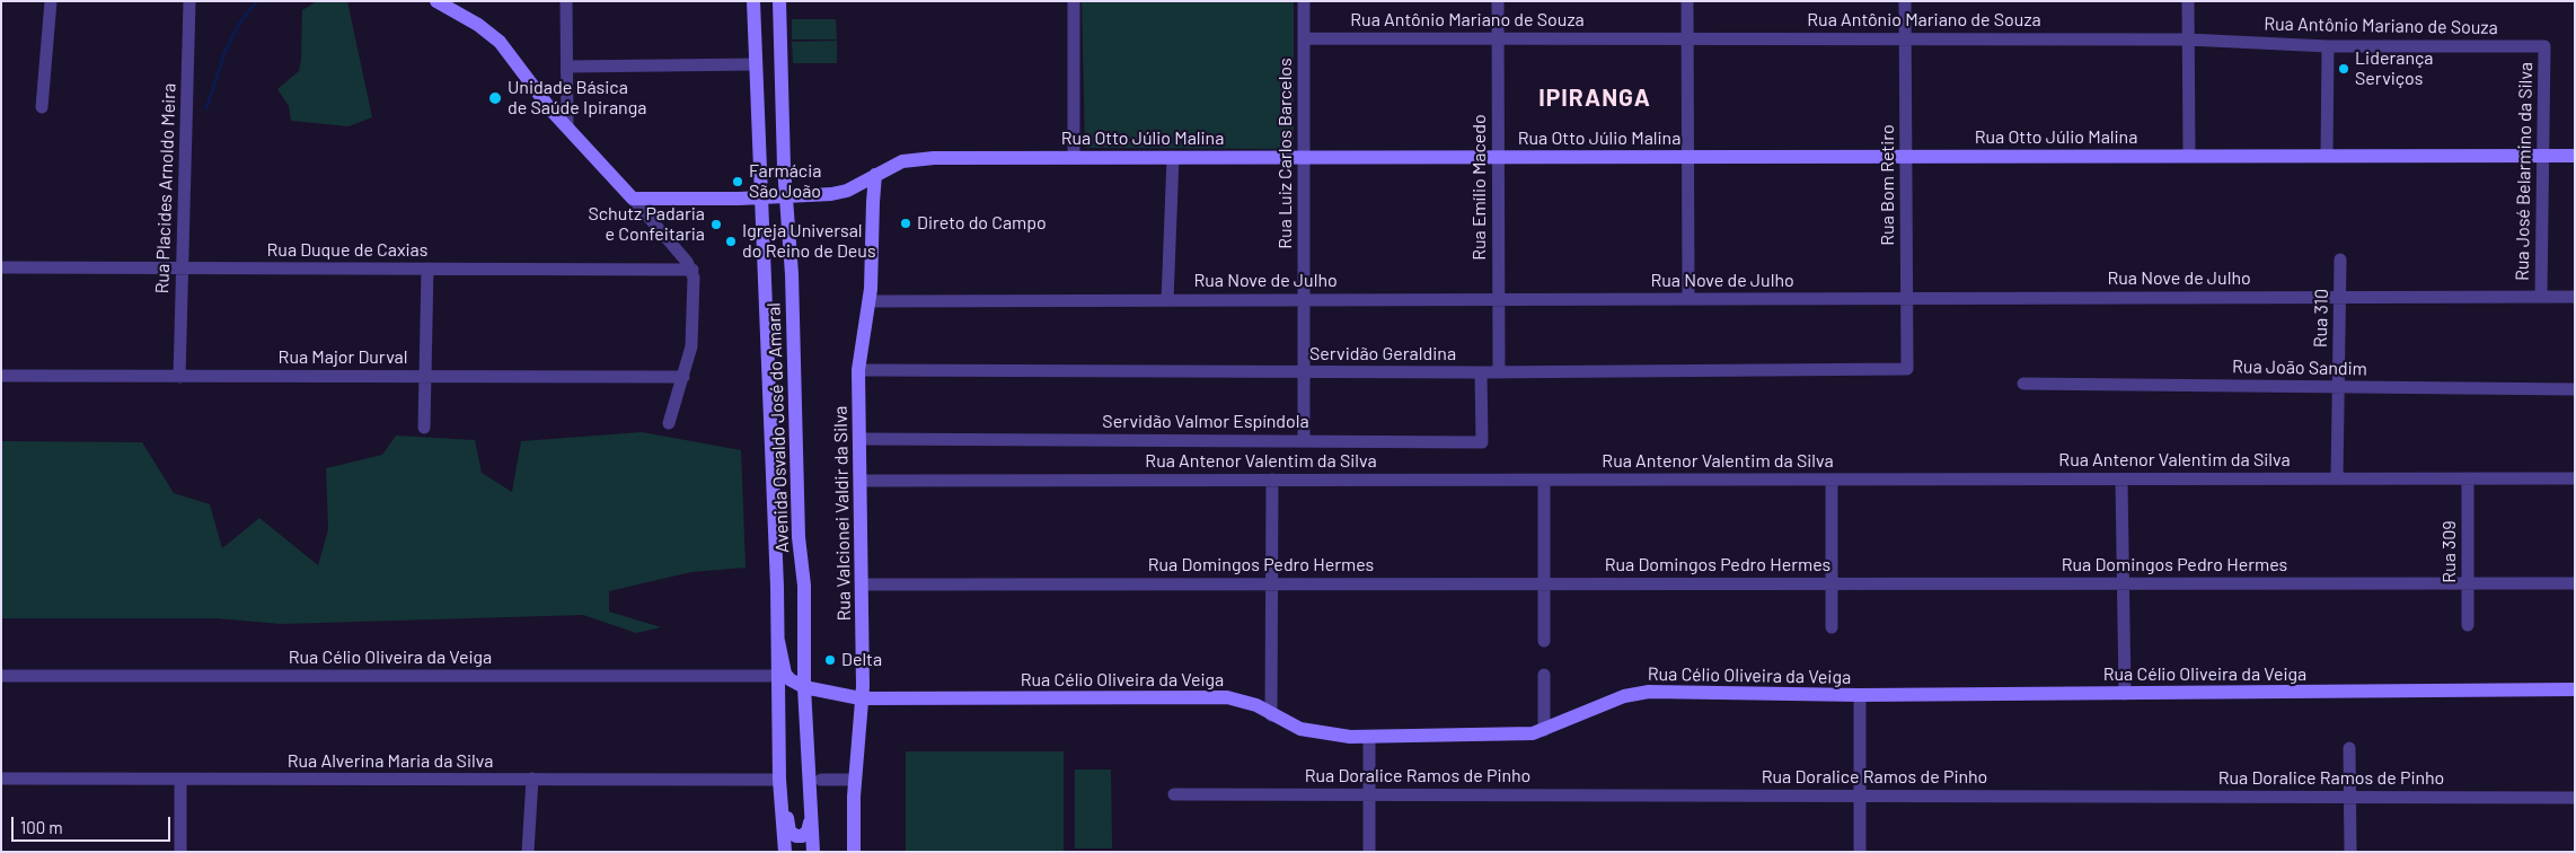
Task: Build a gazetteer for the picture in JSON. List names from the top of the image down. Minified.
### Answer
{"streets":{"main road":["Rua Otto Júlio Malina","Avenida Osvaldo José do Amaral","Rua Valcionei Valdir da Silva","Rua Célio Oliveira da Veiga"],"street":["Rua Antônio Mariano de Souza","Rua Luiz Carlos Barcelos","Rua José Belarmino da Silva","Rua Bom Retiro","Rua Emílio Macedo","Rua Placides Arnoldo Meira","Rua Duque de Caxias","Rua Nove de Julho","Rua 310","Servidão Geraldina","Rua Major Durval","Rua João Sandim","Servidão Valmor Espíndola","Rua Antenor Valentim da Silva","Rua 309","Rua Domingos Pedro Hermes","Rua Alverina Maria da Silva","Rua Doralice Ramos de Pinho"]},"crossings":[["Rua Antônio Mariano de Souza","Rua Luiz Carlos Barcelos"],["Rua Antônio Mariano de Souza","Rua José Belarmino da Silva"],["Rua Antônio Mariano de Souza","Rua Bom Retiro"],["Rua Antônio Mariano de Souza","Rua Emílio Macedo"],["Rua Otto Júlio Malina","Rua Luiz Carlos Barcelos"],["Rua Otto Júlio Malina","Rua José Belarmino da Silva"],["Rua Otto Júlio Malina","Rua Bom Retiro"],["Rua Otto Júlio Malina","Rua Emílio Macedo"],["Rua Otto Júlio Malina","Avenida Osvaldo José do Amaral"],["Rua Otto Júlio Malina","Rua Valcionei Valdir da Silva"],["Rua Luiz Carlos Barcelos","Rua Nove de Julho"],["Rua Luiz Carlos Barcelos","Servidão Geraldina"],["Rua Luiz Carlos Barcelos","Servidão Valmor Espíndola"],["Rua José Belarmino da Silva","Rua Nove de Julho"],["Rua Bom Retiro","Rua Nove de Julho"],["Rua Bom Retiro","Servidão Geraldina"],["Rua Emílio Macedo","Rua Nove de Julho"],["Rua Emílio Macedo","Servidão Geraldina"],["Rua Placides Arnoldo Meira","Rua Duque de Caxias"],["Rua Placides Arnoldo Meira","Rua Major Durval"],["Rua Nove de Julho","Rua 310"],["Rua Nove de Julho","Rua Valcionei Valdir da Silva"],["Rua 310","Rua João Sandim"],["Rua 310","Rua Antenor Valentim da Silva"],["Servidão Geraldina","Servidão Valmor Espíndola"],["Servidão Geraldina","Rua Valcionei Valdir da Silva"],["Servidão Valmor Espíndola","Rua Valcionei Valdir da Silva"],["Avenida Osvaldo José do Amaral","Rua Célio Oliveira da Veiga"],["Avenida Osvaldo José do Amaral","Rua Alverina Maria da Silva"],["Rua Antenor Valentim da Silva","Rua Valcionei Valdir da Silva"],["Rua Antenor Valentim da Silva","Rua 309"],["Rua Valcionei Valdir da Silva","Rua Domingos Pedro Hermes"],["Rua Valcionei Valdir da Silva","Rua Célio Oliveira da Veiga"],["Rua 309","Rua Domingos Pedro Hermes"]],"districts":["IPIRANGA"],"places":["Liderança Serviços","Unidade Básica de Saúde Ipiranga","Farmácia São João","Direto do Campo","Schutz Padaria e Confeitaria","Igreja Universal do Reino de Deus","Delta"],"scale_bar":"100 m"}
